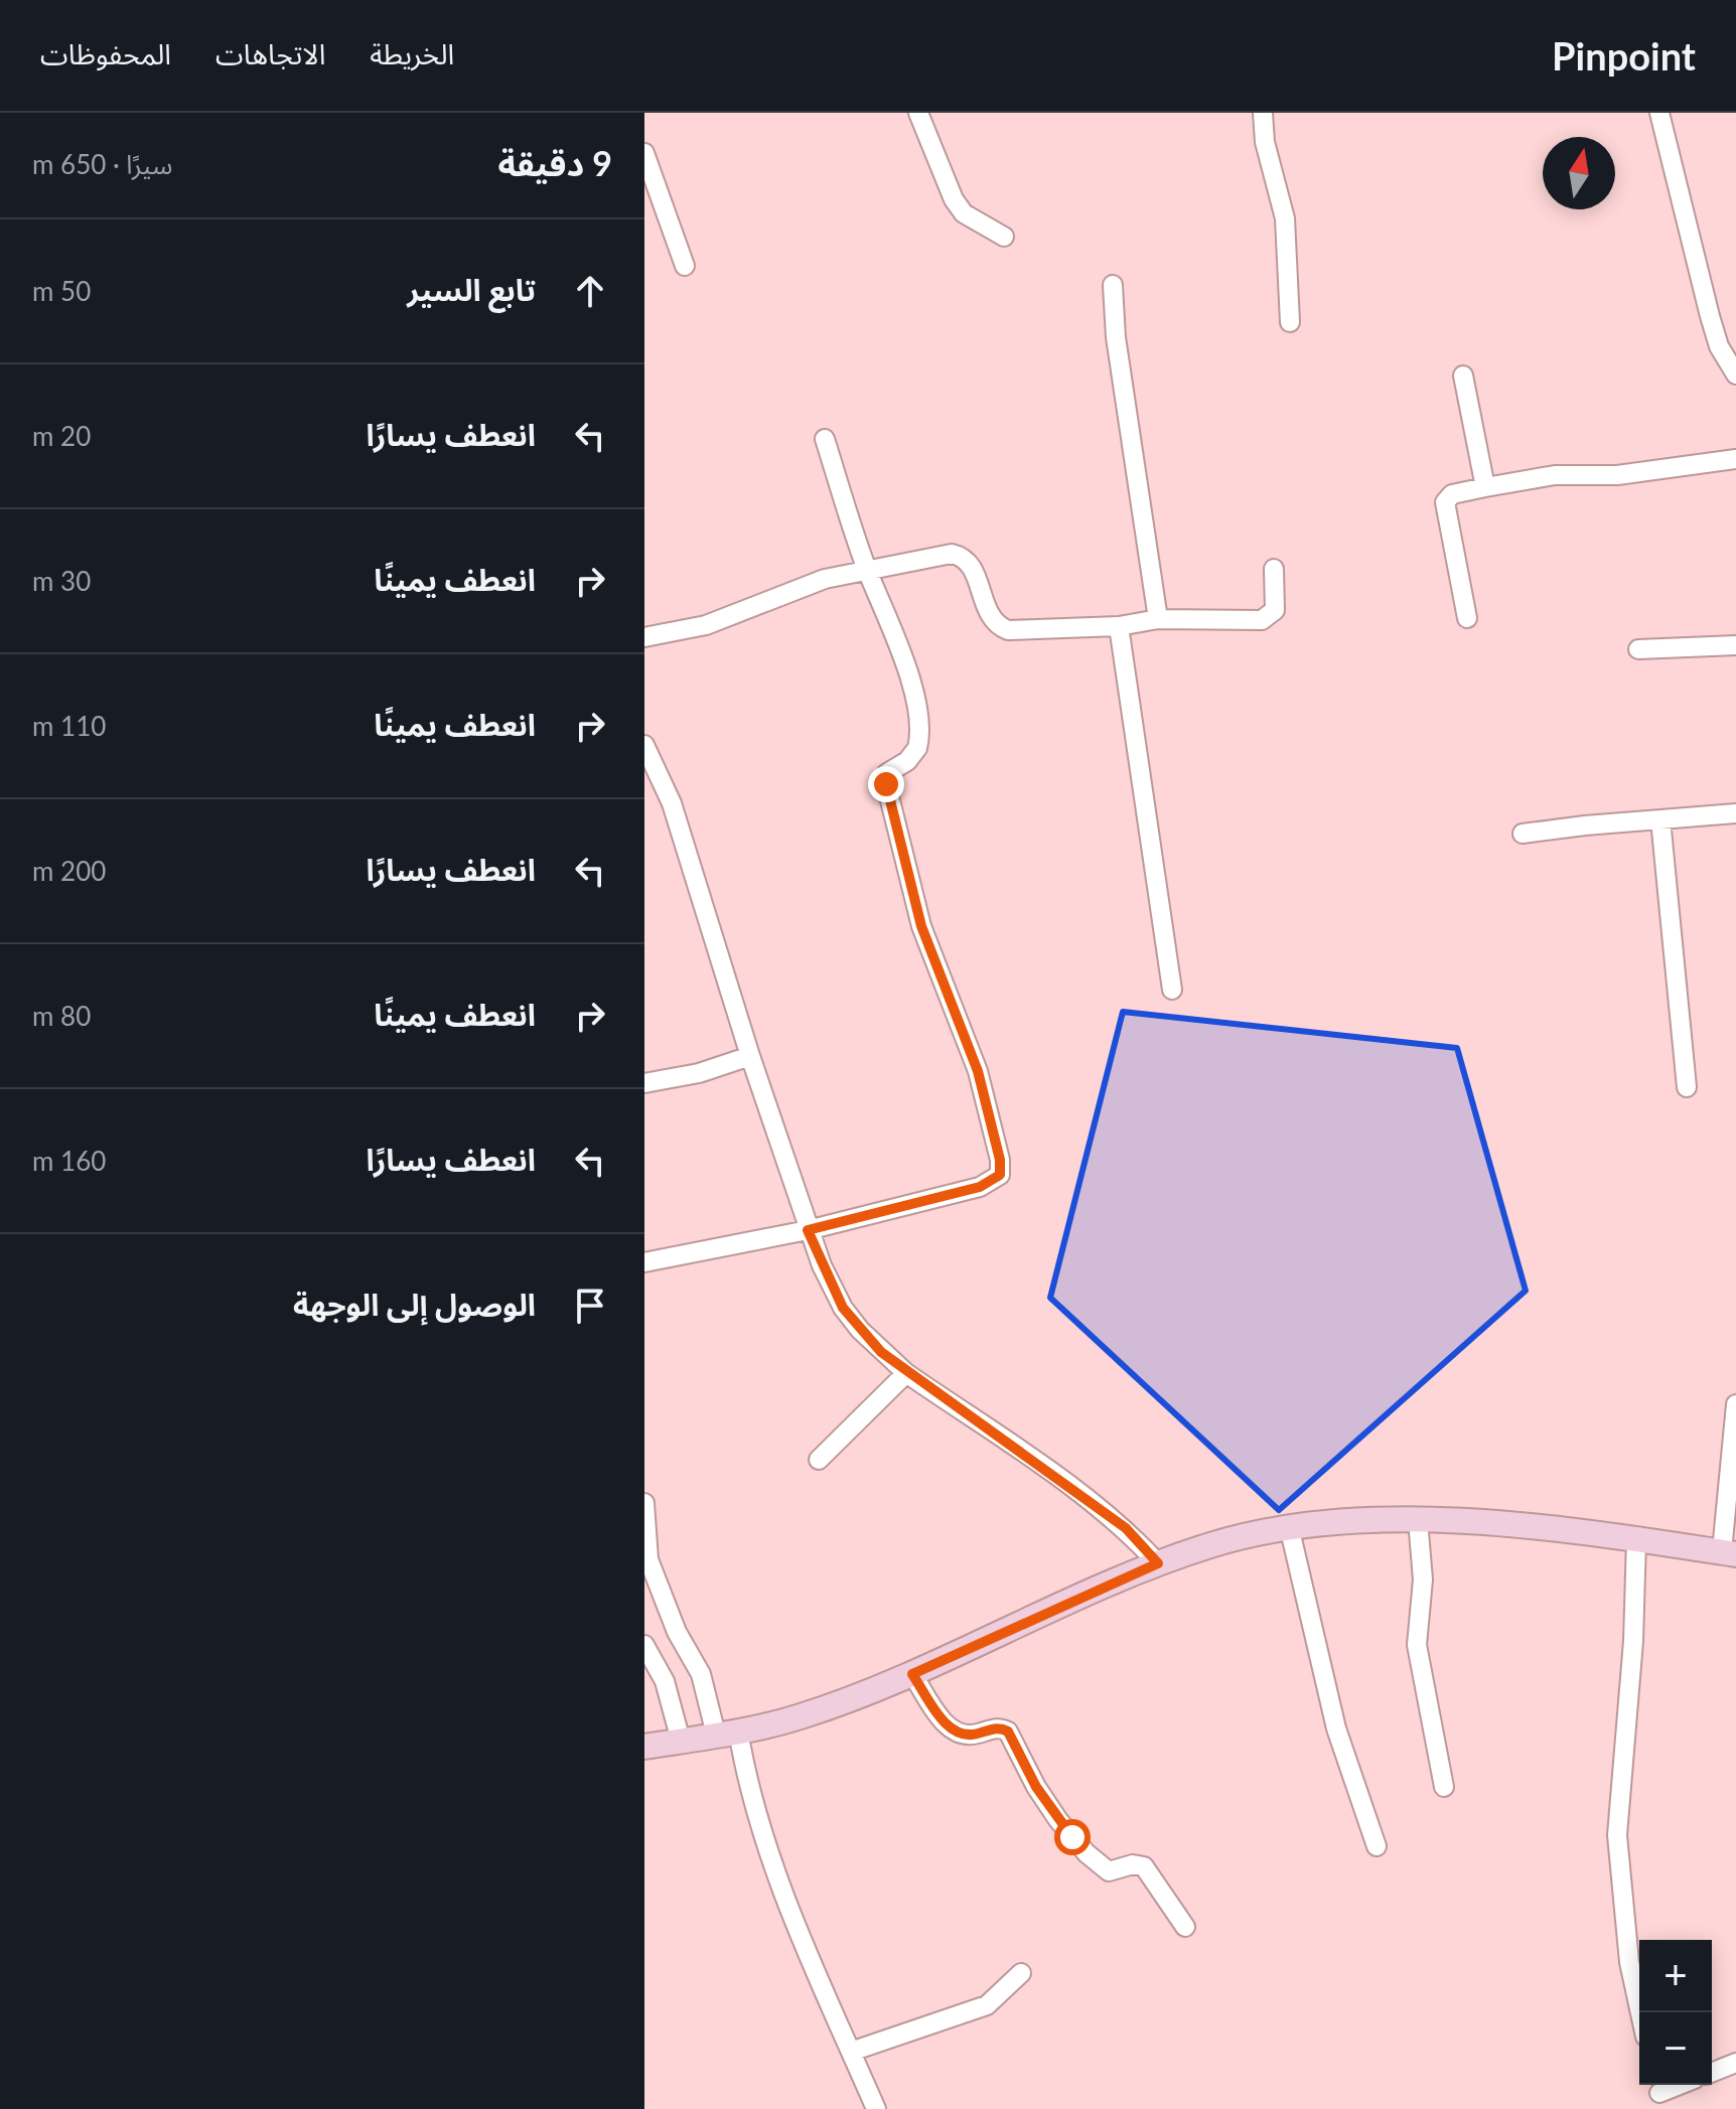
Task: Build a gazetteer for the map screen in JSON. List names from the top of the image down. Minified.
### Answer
{"north":"top","page":{"header":"Pinpoint","nav":["الخريطة","الاتجاهات","المحفوظات"],"heading":["9 دقيقة","سيرًا · 650 m"],"list":[["تابع السير","50 m"],["انعطف يسارًا","20 m"],["انعطف يمينًا","30 m"],["انعطف يمينًا","110 m"],["انعطف يسارًا","200 m"],["انعطف يمينًا","80 m"],["انعطف يسارًا","160 m"],"الوصول إلى الوجهة"],"map_buttons":["+","−"]}}
